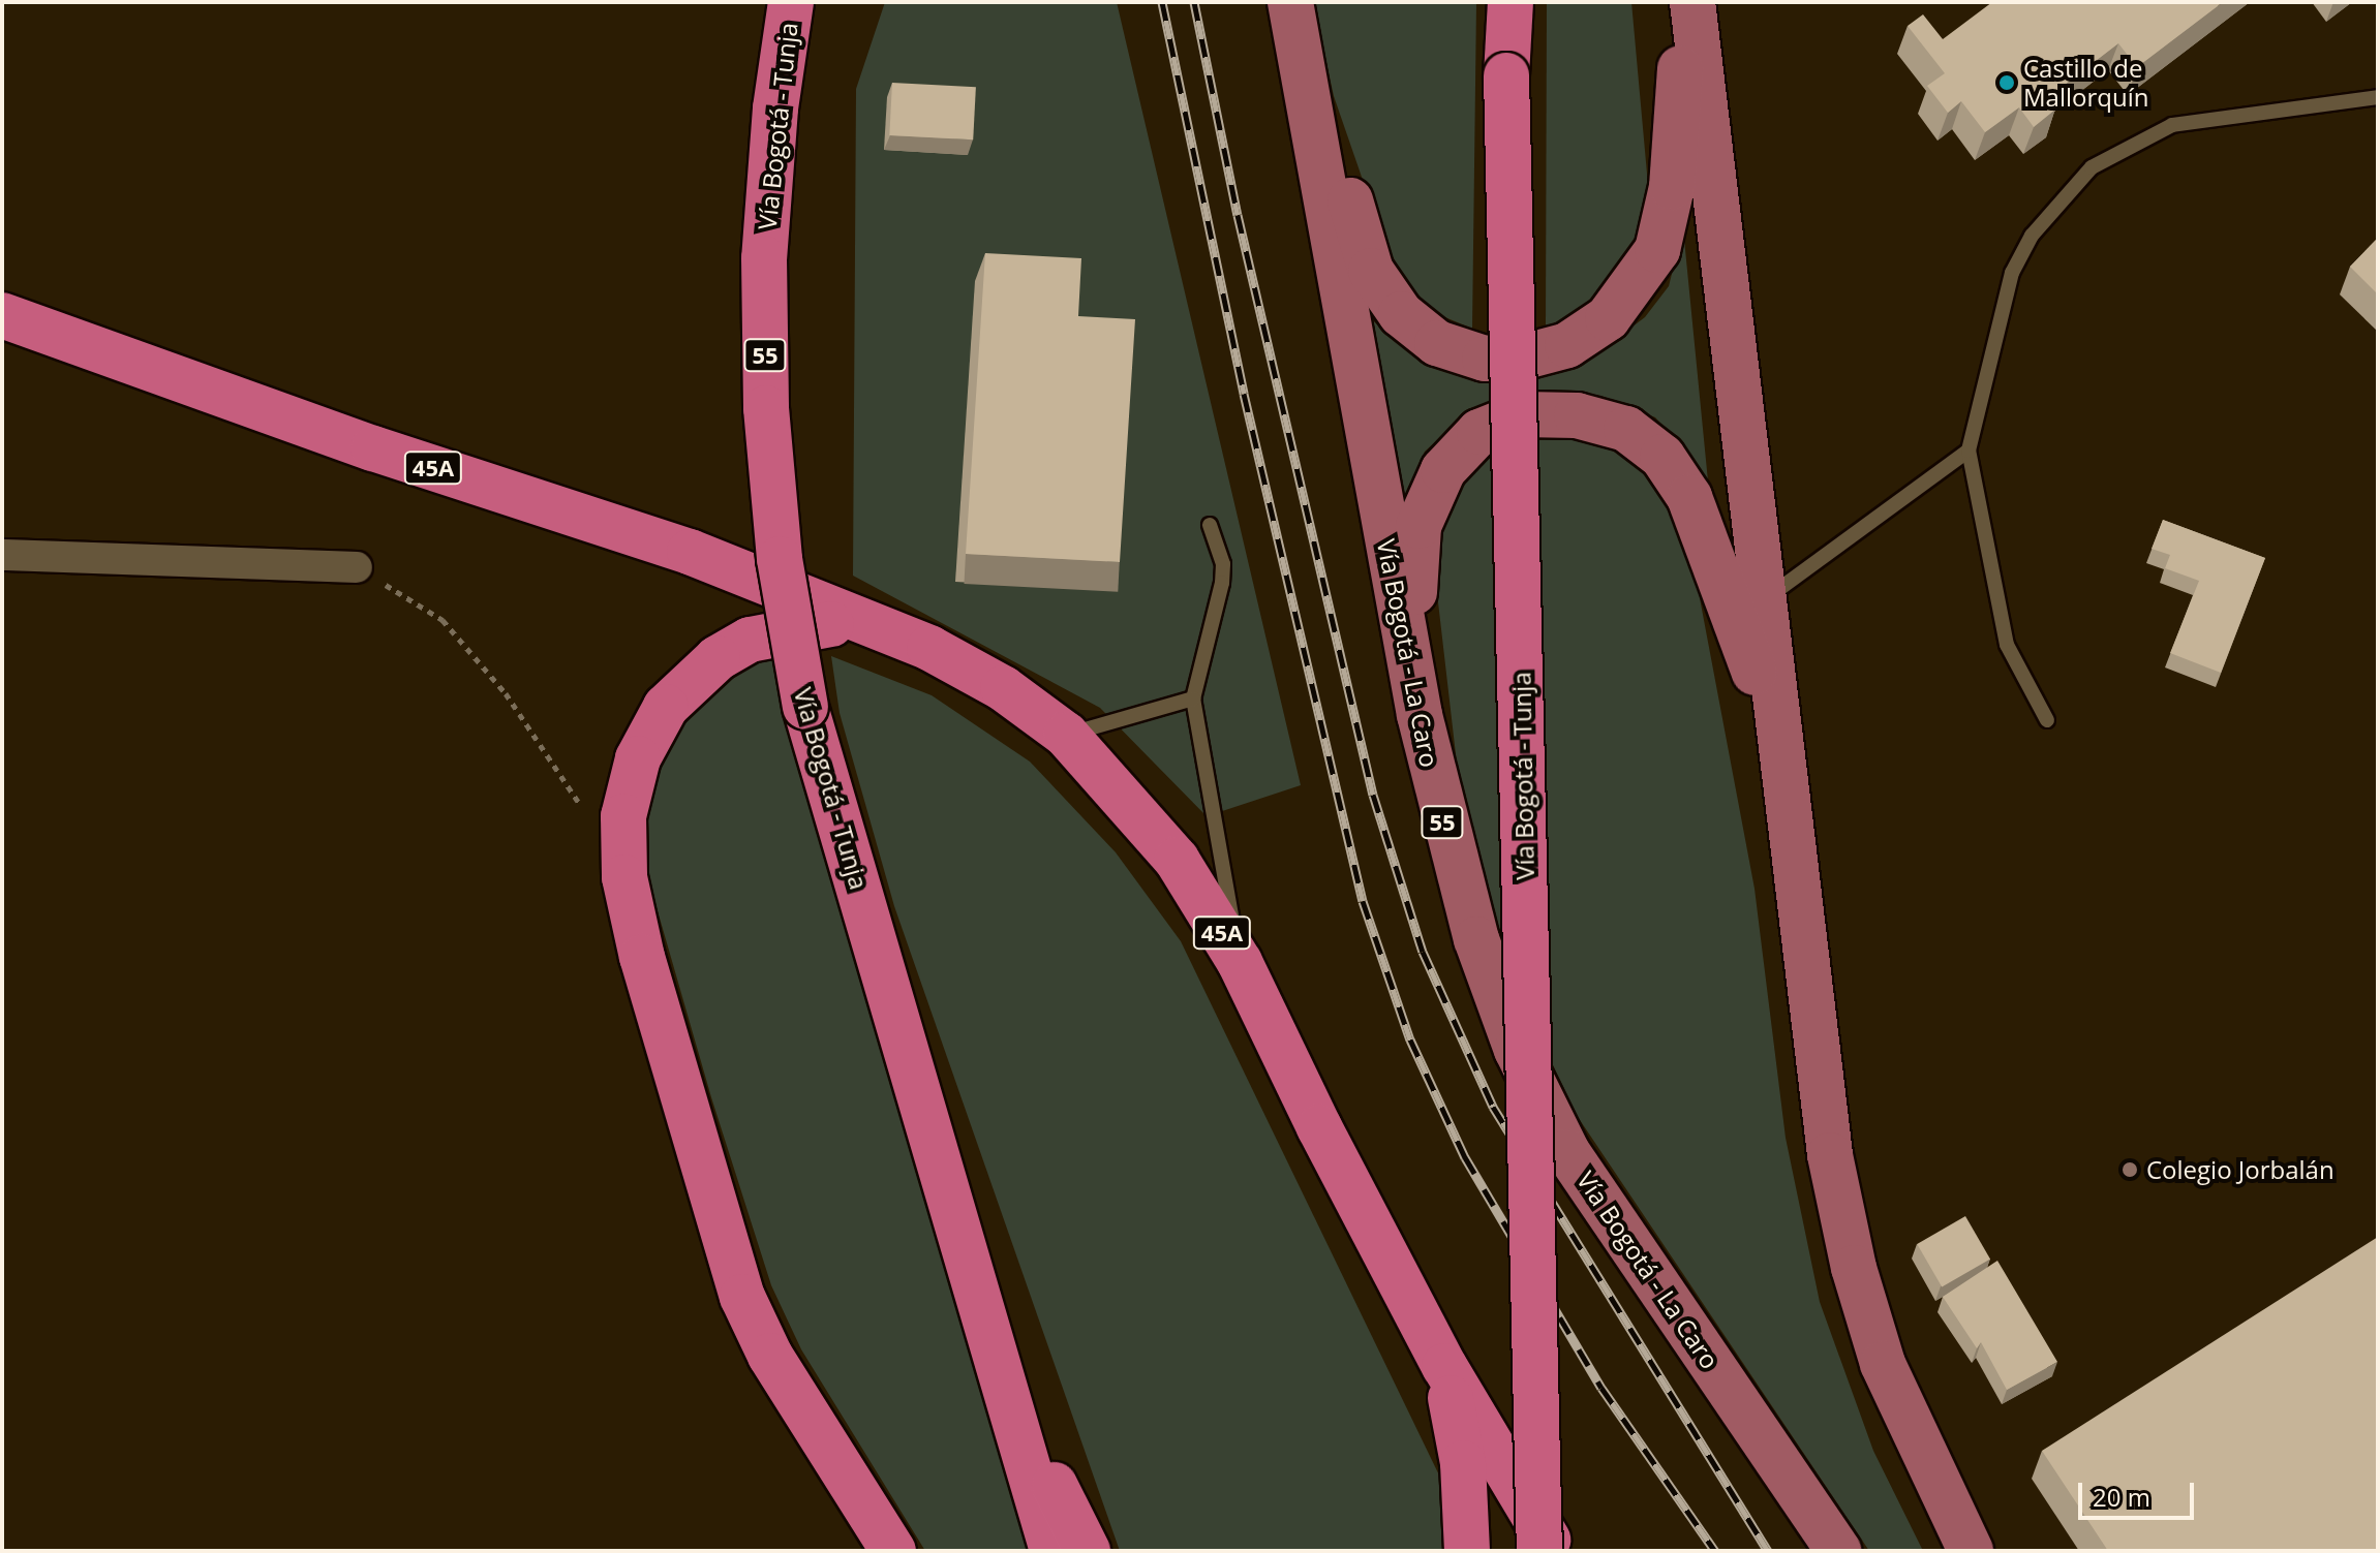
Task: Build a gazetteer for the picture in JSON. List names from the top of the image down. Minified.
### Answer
{"streets":{"highway":["Vía Bogotá - Tunja","55","45A"],"main road":["Vía Bogotá - La Caro"]},"places":["Castillo de Mallorquín","Colegio Jorbalán"],"scale_bar":"20 m"}
